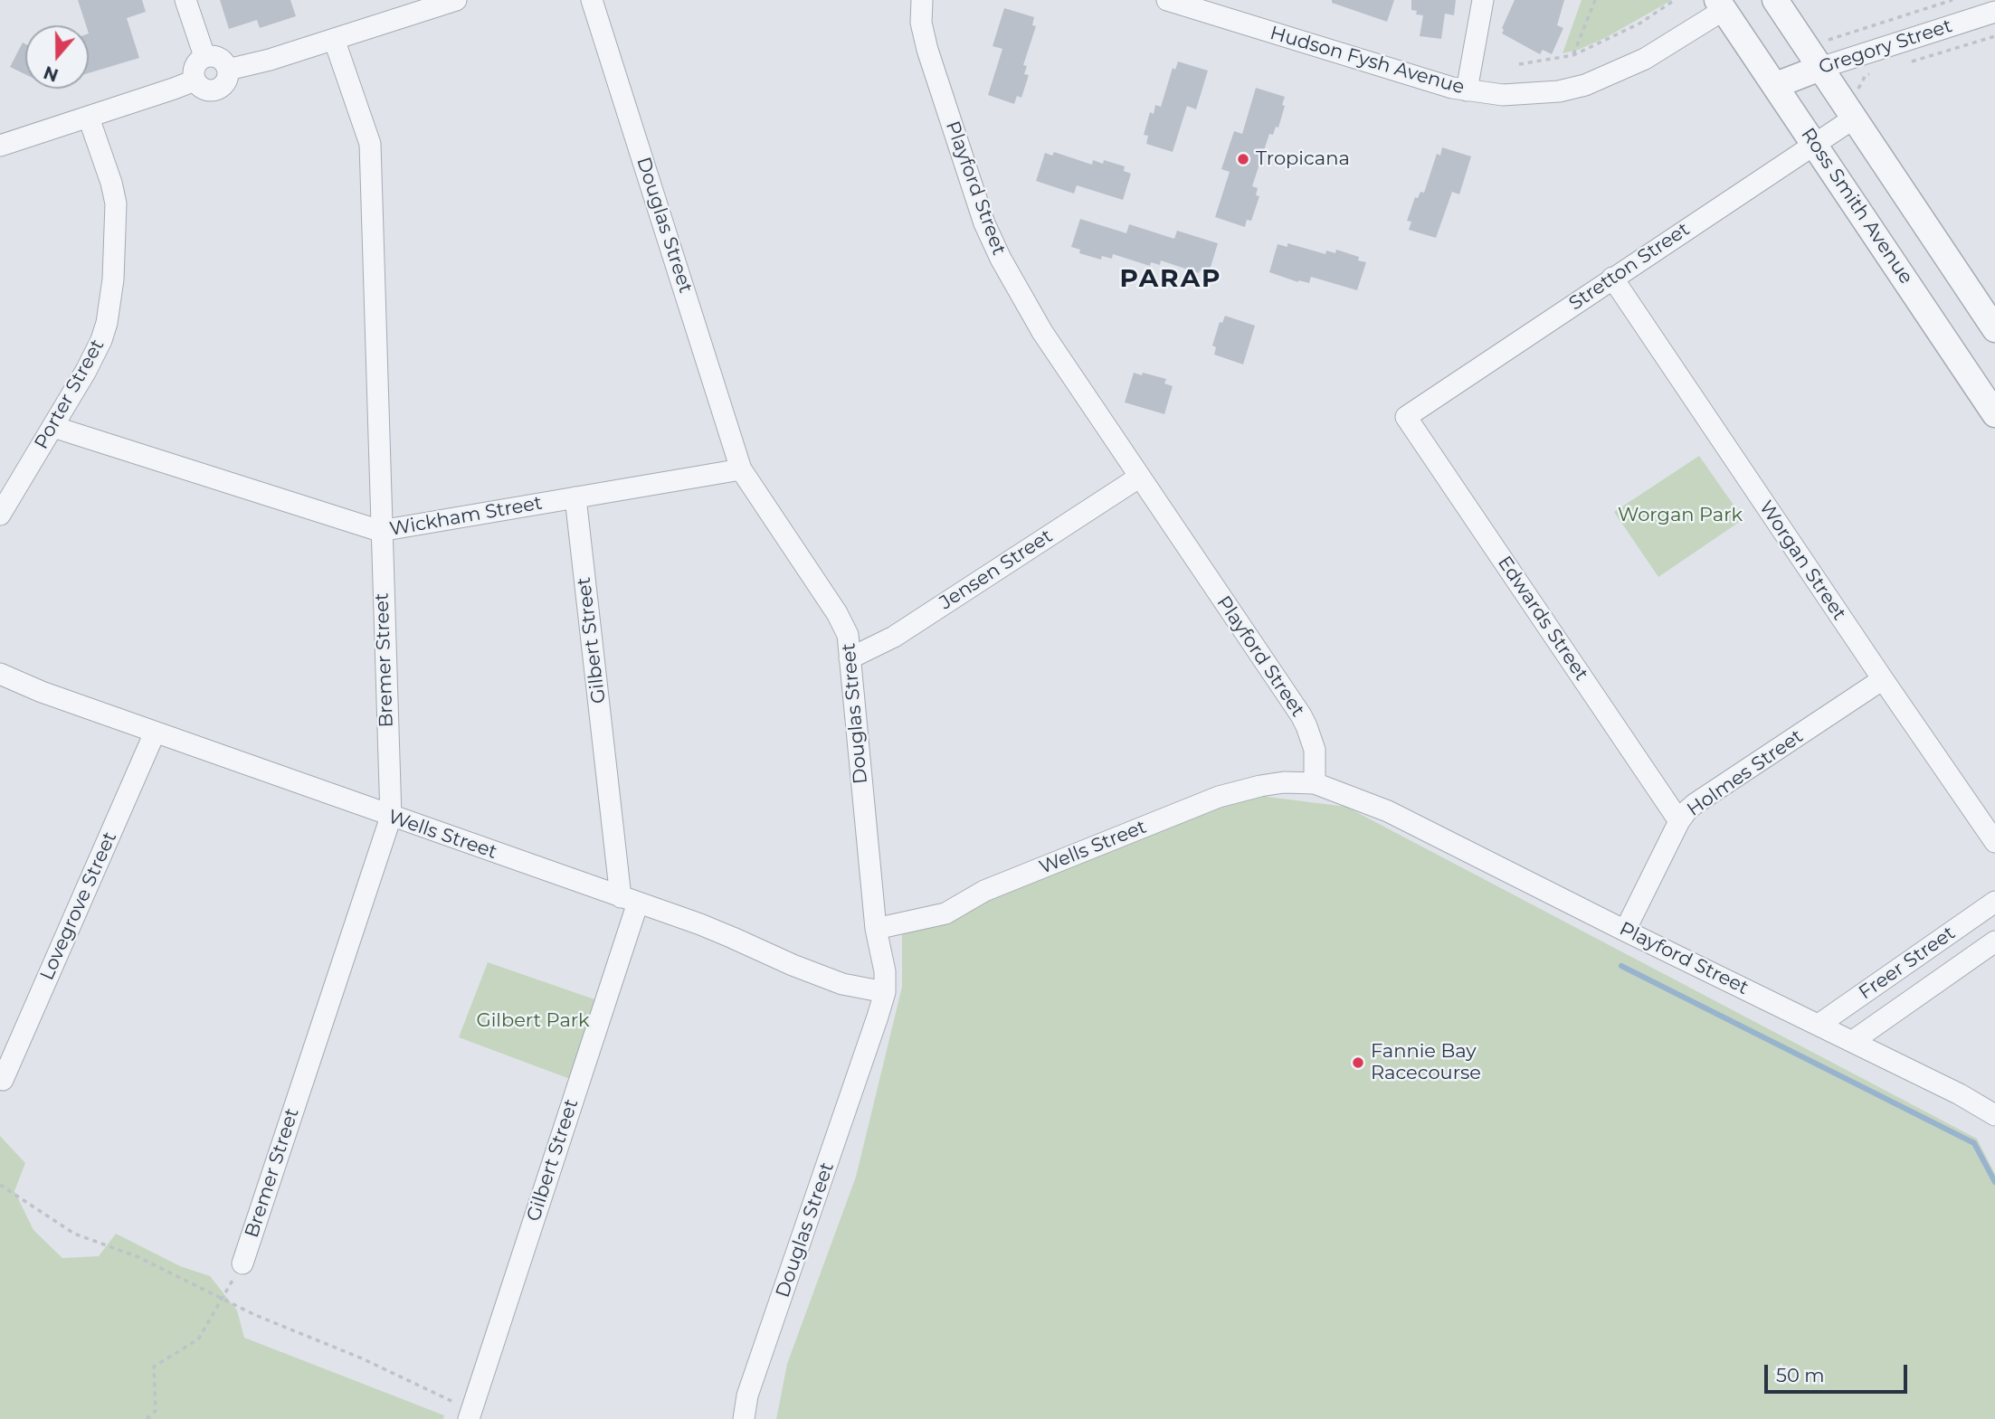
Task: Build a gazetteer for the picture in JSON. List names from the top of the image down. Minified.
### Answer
{"streets":{"street":["Gregory Street","Hudson Fysh Avenue","Playford Street","Ross Smith Avenue","Douglas Street","Stretton Street","Porter Street","Wickham Street","Worgan Street","Jensen Street","Edwards Street","Gilbert Street","Bremer Street","Holmes Street","Wells Street","Lovegrove Street","Freer Street"]},"crossings":[["Gregory Street","Ross Smith Avenue"],["Hudson Fysh Avenue","Ross Smith Avenue"],["Playford Street","Jensen Street"],["Playford Street","Holmes Street"],["Playford Street","Wells Street"],["Playford Street","Freer Street"],["Ross Smith Avenue","Stretton Street"],["Douglas Street","Wickham Street"],["Douglas Street","Jensen Street"],["Douglas Street","Wells Street"],["Stretton Street","Worgan Street"],["Stretton Street","Edwards Street"],["Porter Street","Wickham Street"],["Wickham Street","Gilbert Street"],["Wickham Street","Bremer Street"],["Worgan Street","Holmes Street"],["Edwards Street","Holmes Street"],["Gilbert Street","Wells Street"],["Bremer Street","Wells Street"],["Wells Street","Lovegrove Street"]],"districts":["PARAP"],"parks":["Worgan Park","Gilbert Park"],"places":["Tropicana","Fannie Bay Racecourse"],"scale_bar":"50 m","north":"bottom"}
